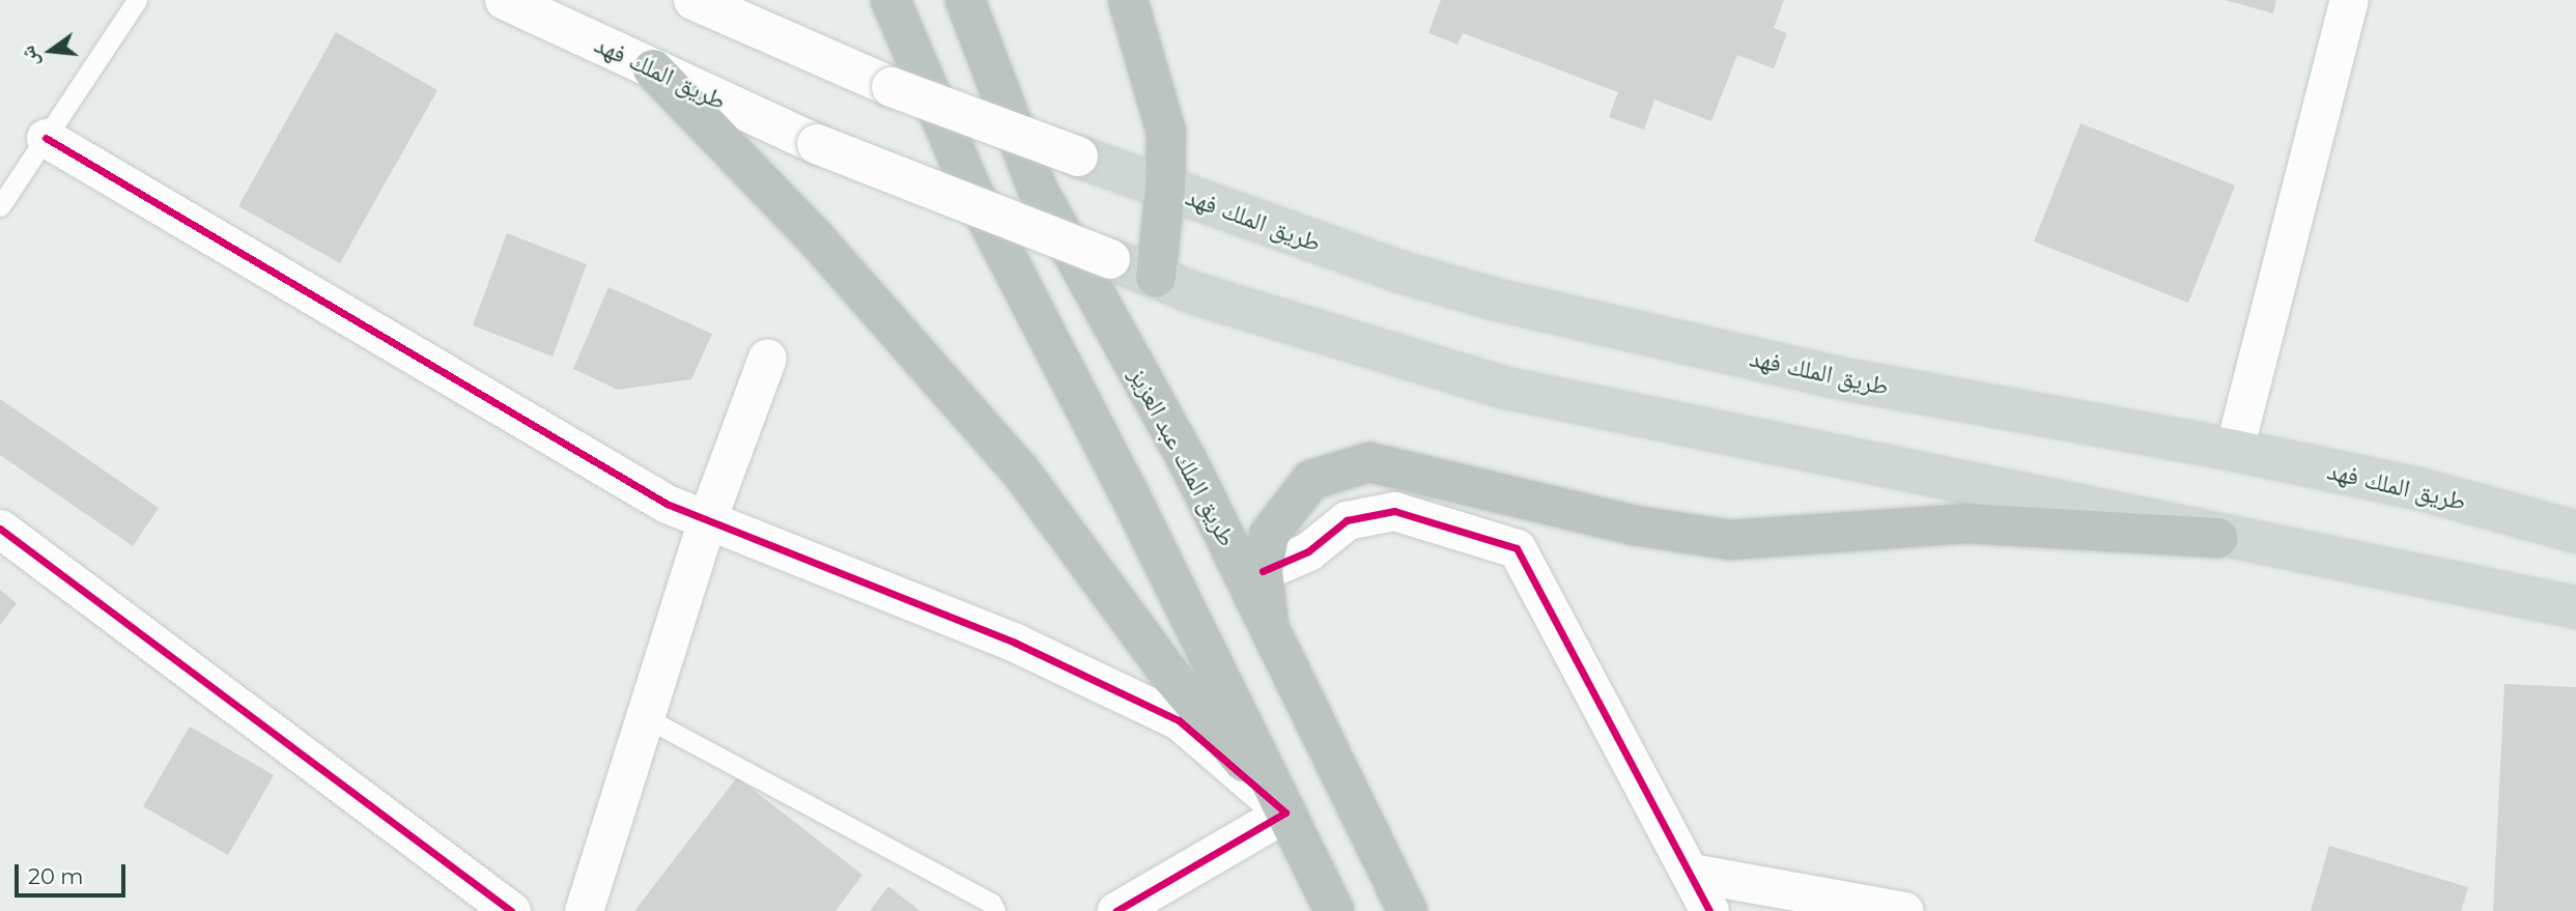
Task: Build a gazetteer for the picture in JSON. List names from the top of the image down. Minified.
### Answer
{"streets":{"highway":["طريق الملك عبد العزيز"],"main road":["طريق الملك فهد"]},"scale_bar":"20 m","north":"left"}
